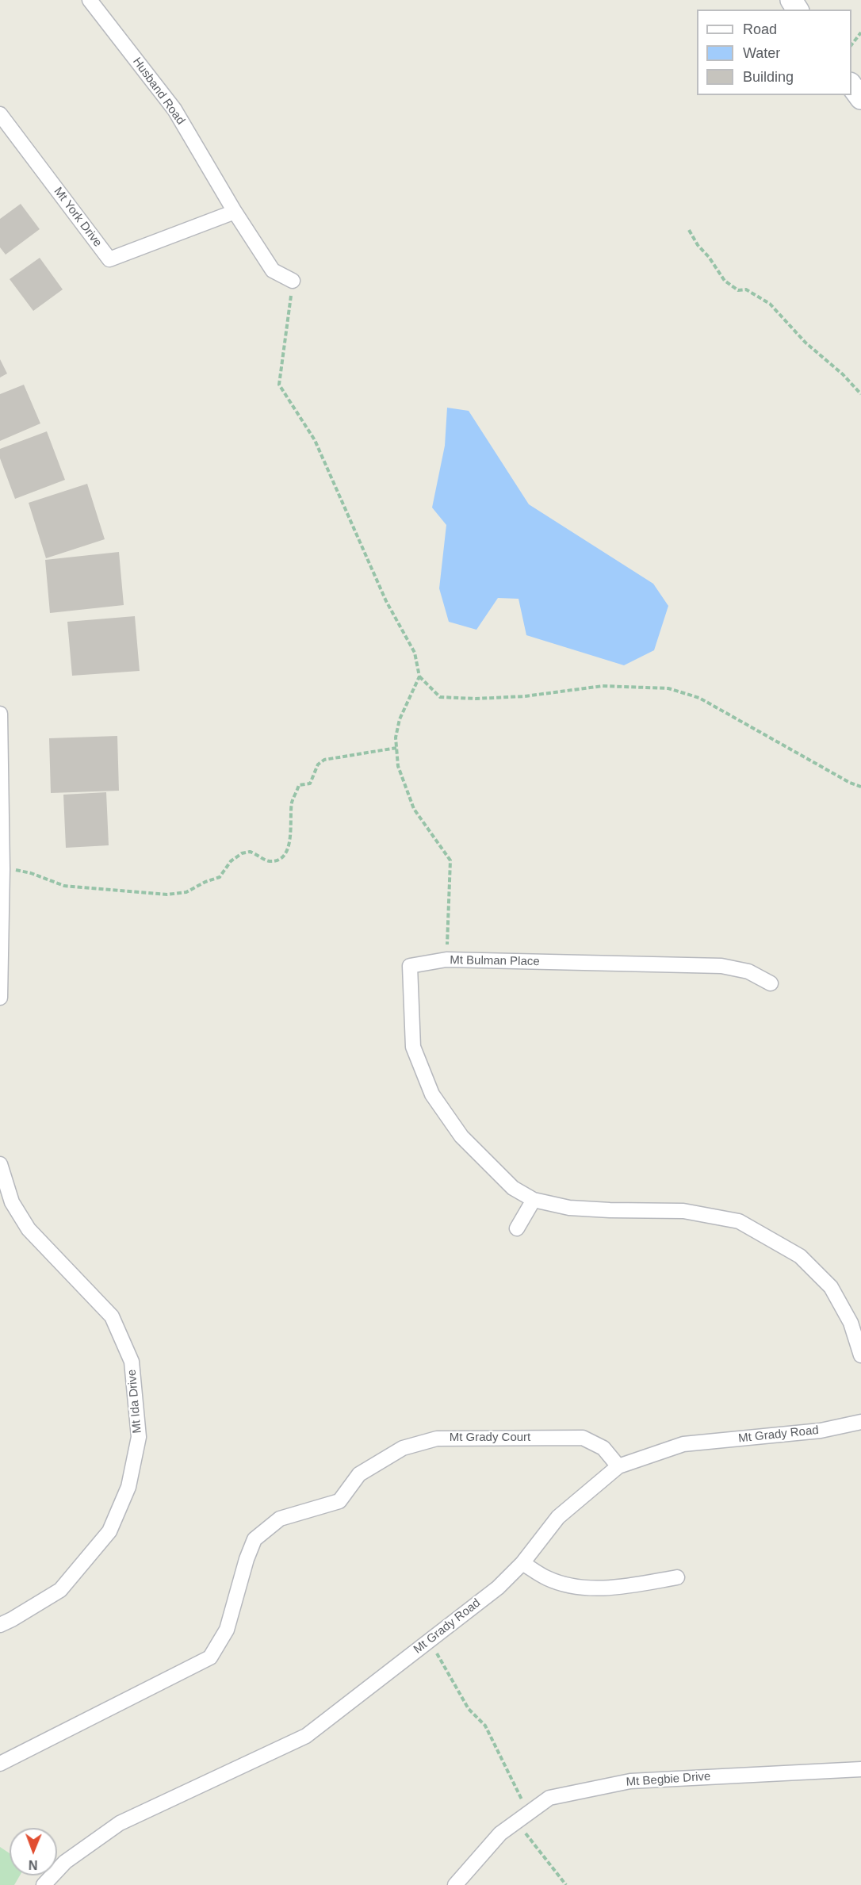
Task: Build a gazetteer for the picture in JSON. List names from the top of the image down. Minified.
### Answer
{"streets":{"street":["Husband Road","Mt York Drive","Mt Bulman Place","Mt Ida Drive","Mt Grady Road","Mt Grady Court","Mt Begbie Drive"]},"crossings":[["Husband Road","Mt York Drive"],["Mt Grady Road","Mt Grady Court"]],"legend":["Road","Water","Building"],"north":"bottom"}
